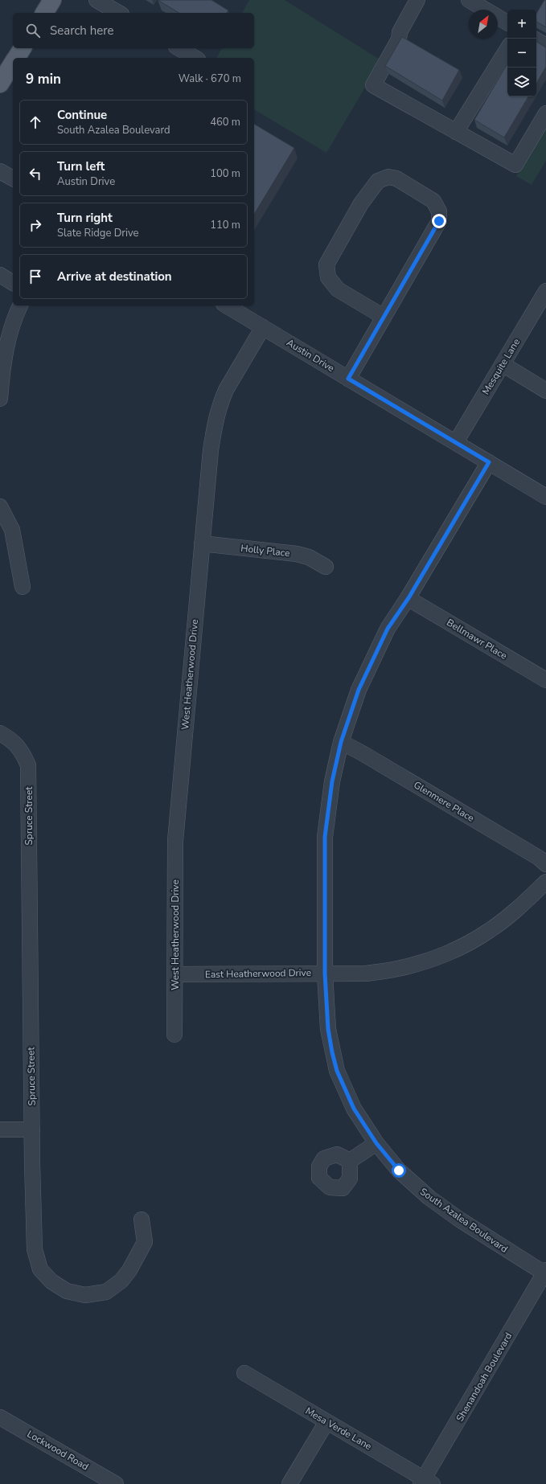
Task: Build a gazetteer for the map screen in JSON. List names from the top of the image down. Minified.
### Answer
{"streets":{"street":["Austin Drive","Mesquite Lane","Holly Place","Bellmawr Place","West Heatherwood Drive","Glenmere Place","Spruce Street","East Heatherwood Drive","South Azalea Boulevard","Shenandoah Boulevard","Mesa Verde Lane","Lockwood Road"]},"crossings":[["Austin Drive","Mesquite Lane"],["Austin Drive","West Heatherwood Drive"],["Austin Drive","South Azalea Boulevard"],["Holly Place","West Heatherwood Drive"],["Bellmawr Place","South Azalea Boulevard"],["West Heatherwood Drive","East Heatherwood Drive"],["Glenmere Place","South Azalea Boulevard"],["East Heatherwood Drive","South Azalea Boulevard"],["South Azalea Boulevard","Shenandoah Boulevard"],["Shenandoah Boulevard","Mesa Verde Lane"]],"north":"top right","page":{"map_buttons":["+","−"],"search":"Search here","heading":["9 min","Walk · 670 m"],"list":[["Continue","South Azalea Boulevard","460 m"],["Turn left","Austin Drive","100 m"],["Turn right","Slate Ridge Drive","110 m"],"Arrive at destination"]}}
